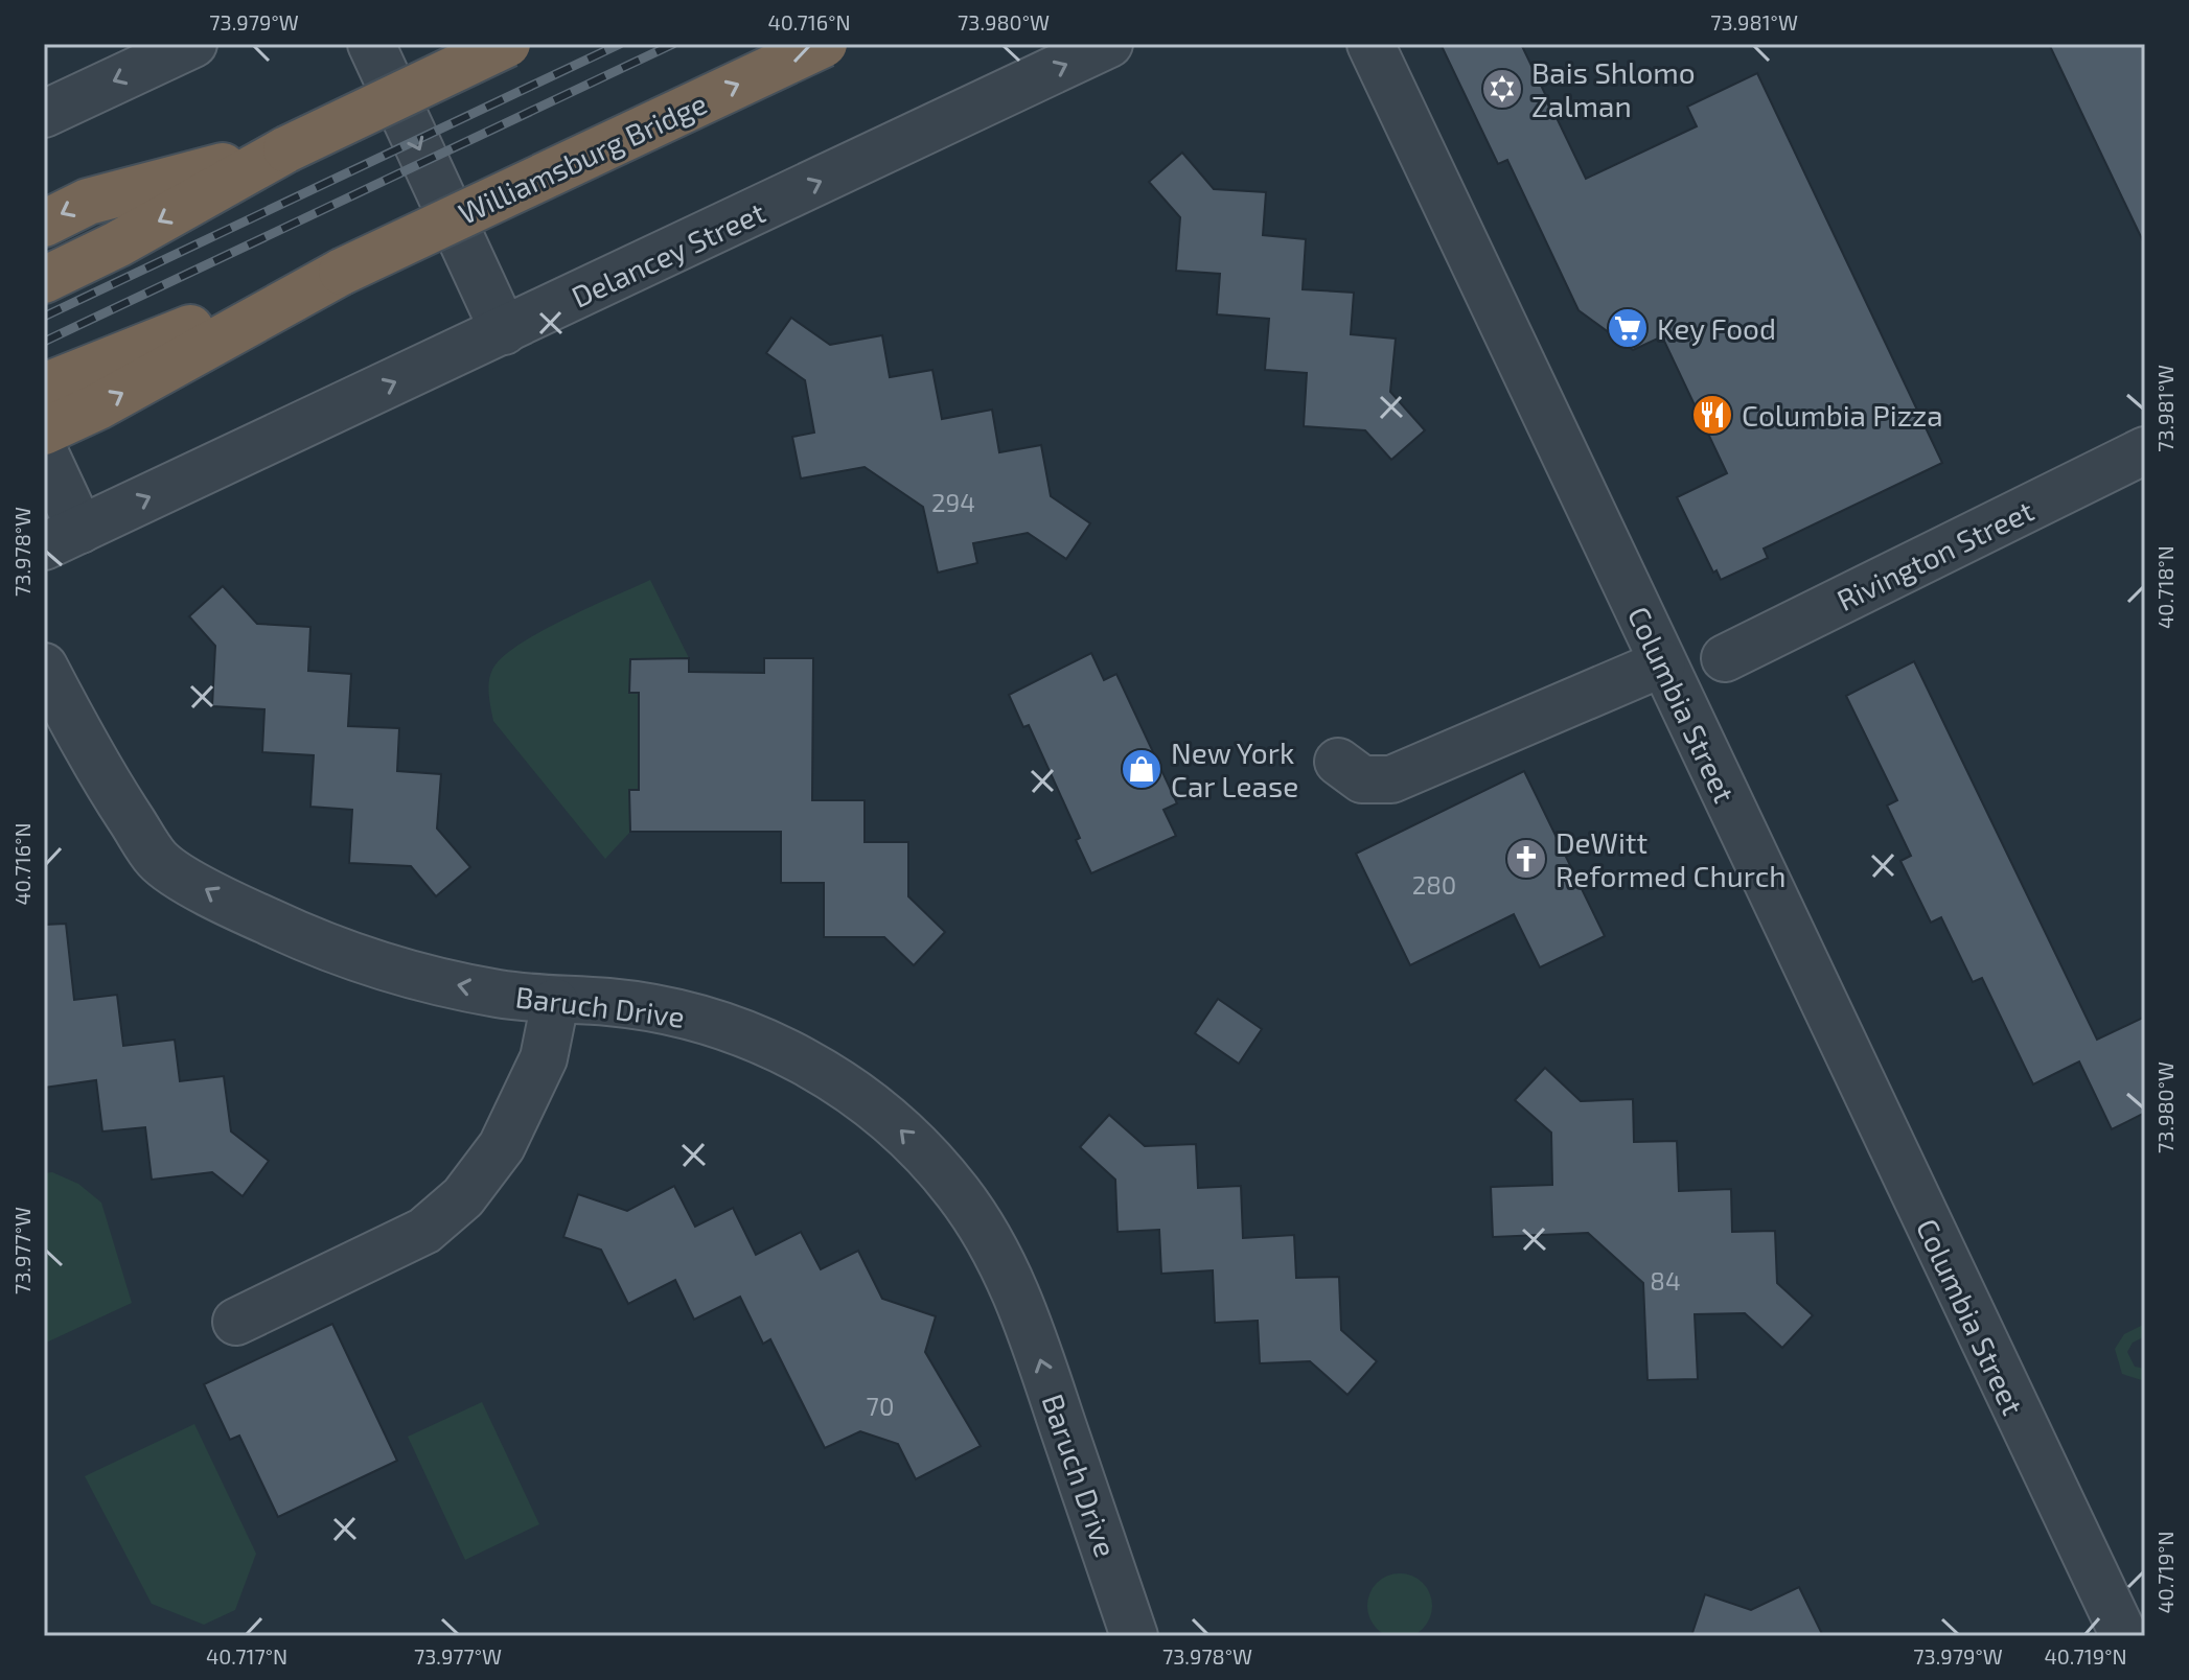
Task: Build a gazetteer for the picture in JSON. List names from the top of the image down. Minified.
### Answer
{"streets":{"highway":["Williamsburg Bridge"],"street":["Delancey Street","Rivington Street","Columbia Street","Baruch Drive"]},"one_way":["Delancey Street","Baruch Drive"],"places":{"synagogue":["Bais Shlomo Zalman"],"supermarket":["Key Food"],"restaurant":["Columbia Pizza"],"shop":["New York Car Lease"],"church":["DeWitt Reformed Church"]},"house_numbers":["294","280","84","70"],"coordinates":["73.979°W","40.716°N","73.980°W","73.981°W","73.978°W","40.718°N","73.977°W","40.719°N","40.717°N"]}
